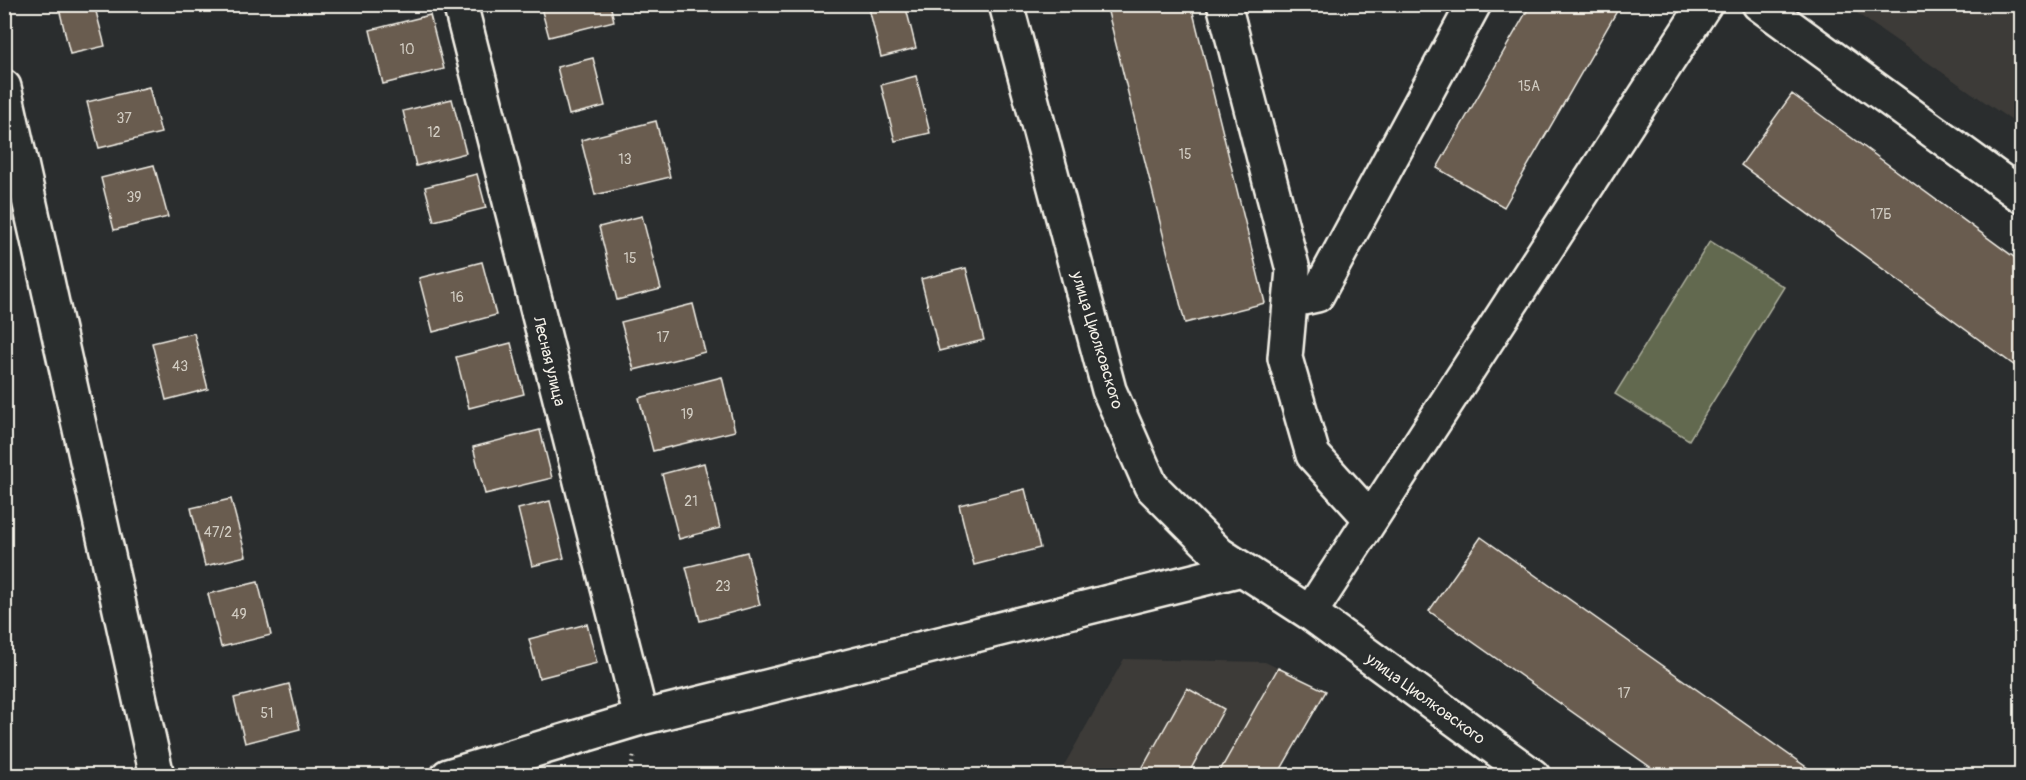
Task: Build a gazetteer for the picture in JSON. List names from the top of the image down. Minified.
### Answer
{"streets":{"street":["улица Циолковского","Лесная улица"]},"house_numbers":["10","15А","37","12","15","13","39","17Б","15","16","17","43","19","21","47/2","23","49","17","51"]}
